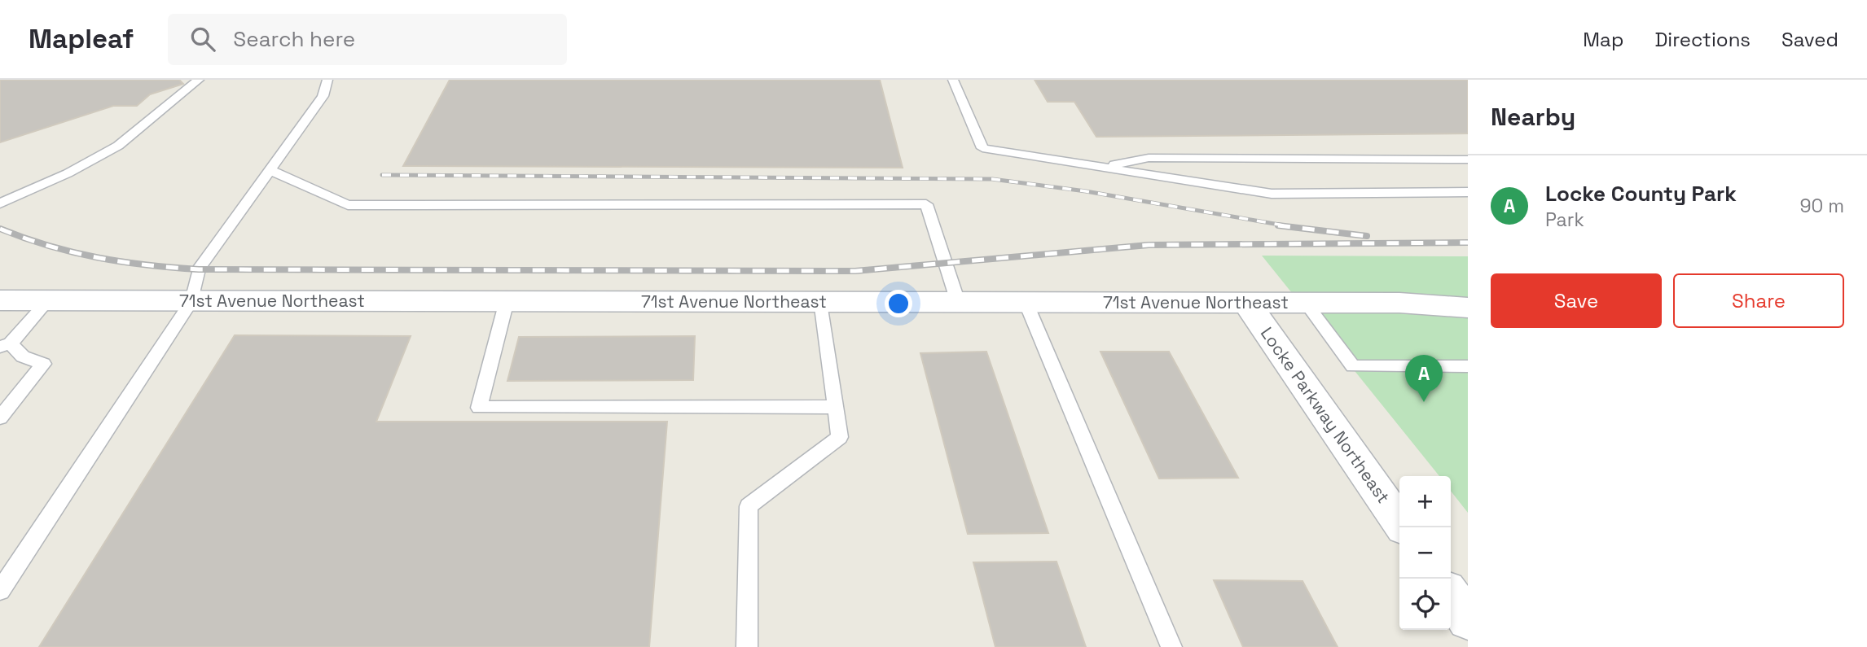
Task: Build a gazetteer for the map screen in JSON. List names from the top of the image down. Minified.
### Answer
{"streets":{"street":["71st Avenue Northeast","Locke Parkway Northeast"]},"crossings":[["71st Avenue Northeast","Locke Parkway Northeast"]],"page":{"header":"Mapleaf","search":"Search here","nav":["Map","Directions","Saved"],"heading":"Nearby","list":[{"mark":"A","name":"Locke County Park","note":"Park","value":"90 m"}],"buttons":["Save","Share"],"pins":"A","map_buttons":["+","−"]}}
